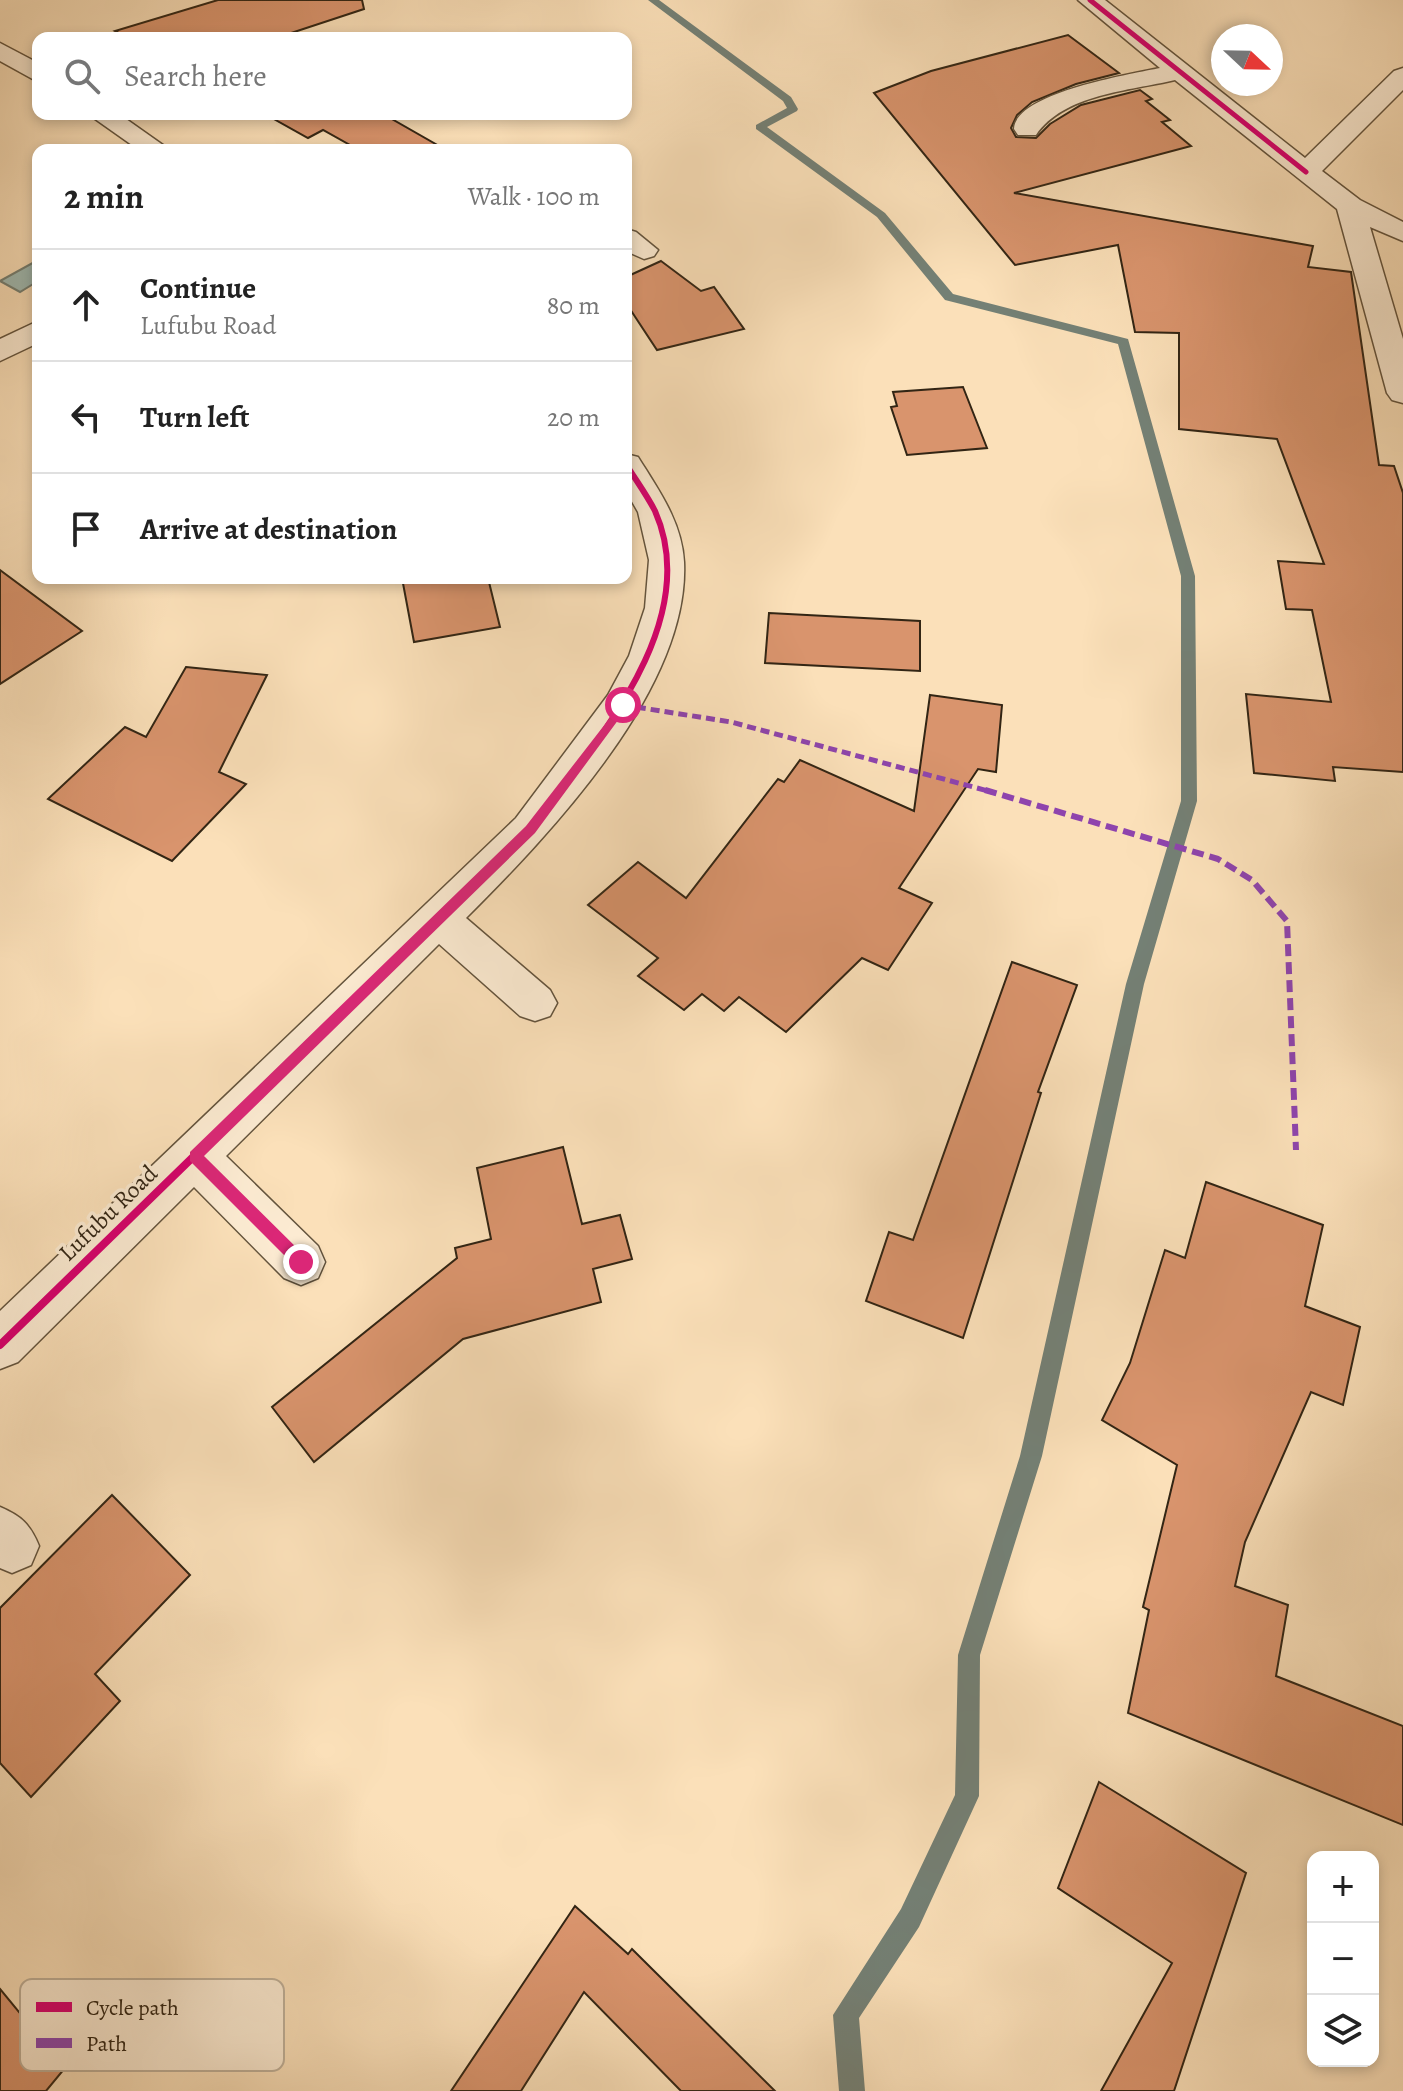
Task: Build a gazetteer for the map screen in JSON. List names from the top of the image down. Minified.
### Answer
{"streets":{"street":["Lufubu Road"]},"legend":["Cycle path","Path"],"north":"right","page":{"search":"Search here","heading":["2 min","Walk · 100 m"],"list":[["Continue","Lufubu Road","80 m"],["Turn left","20 m"],"Arrive at destination"],"map_buttons":["+","−"]}}
